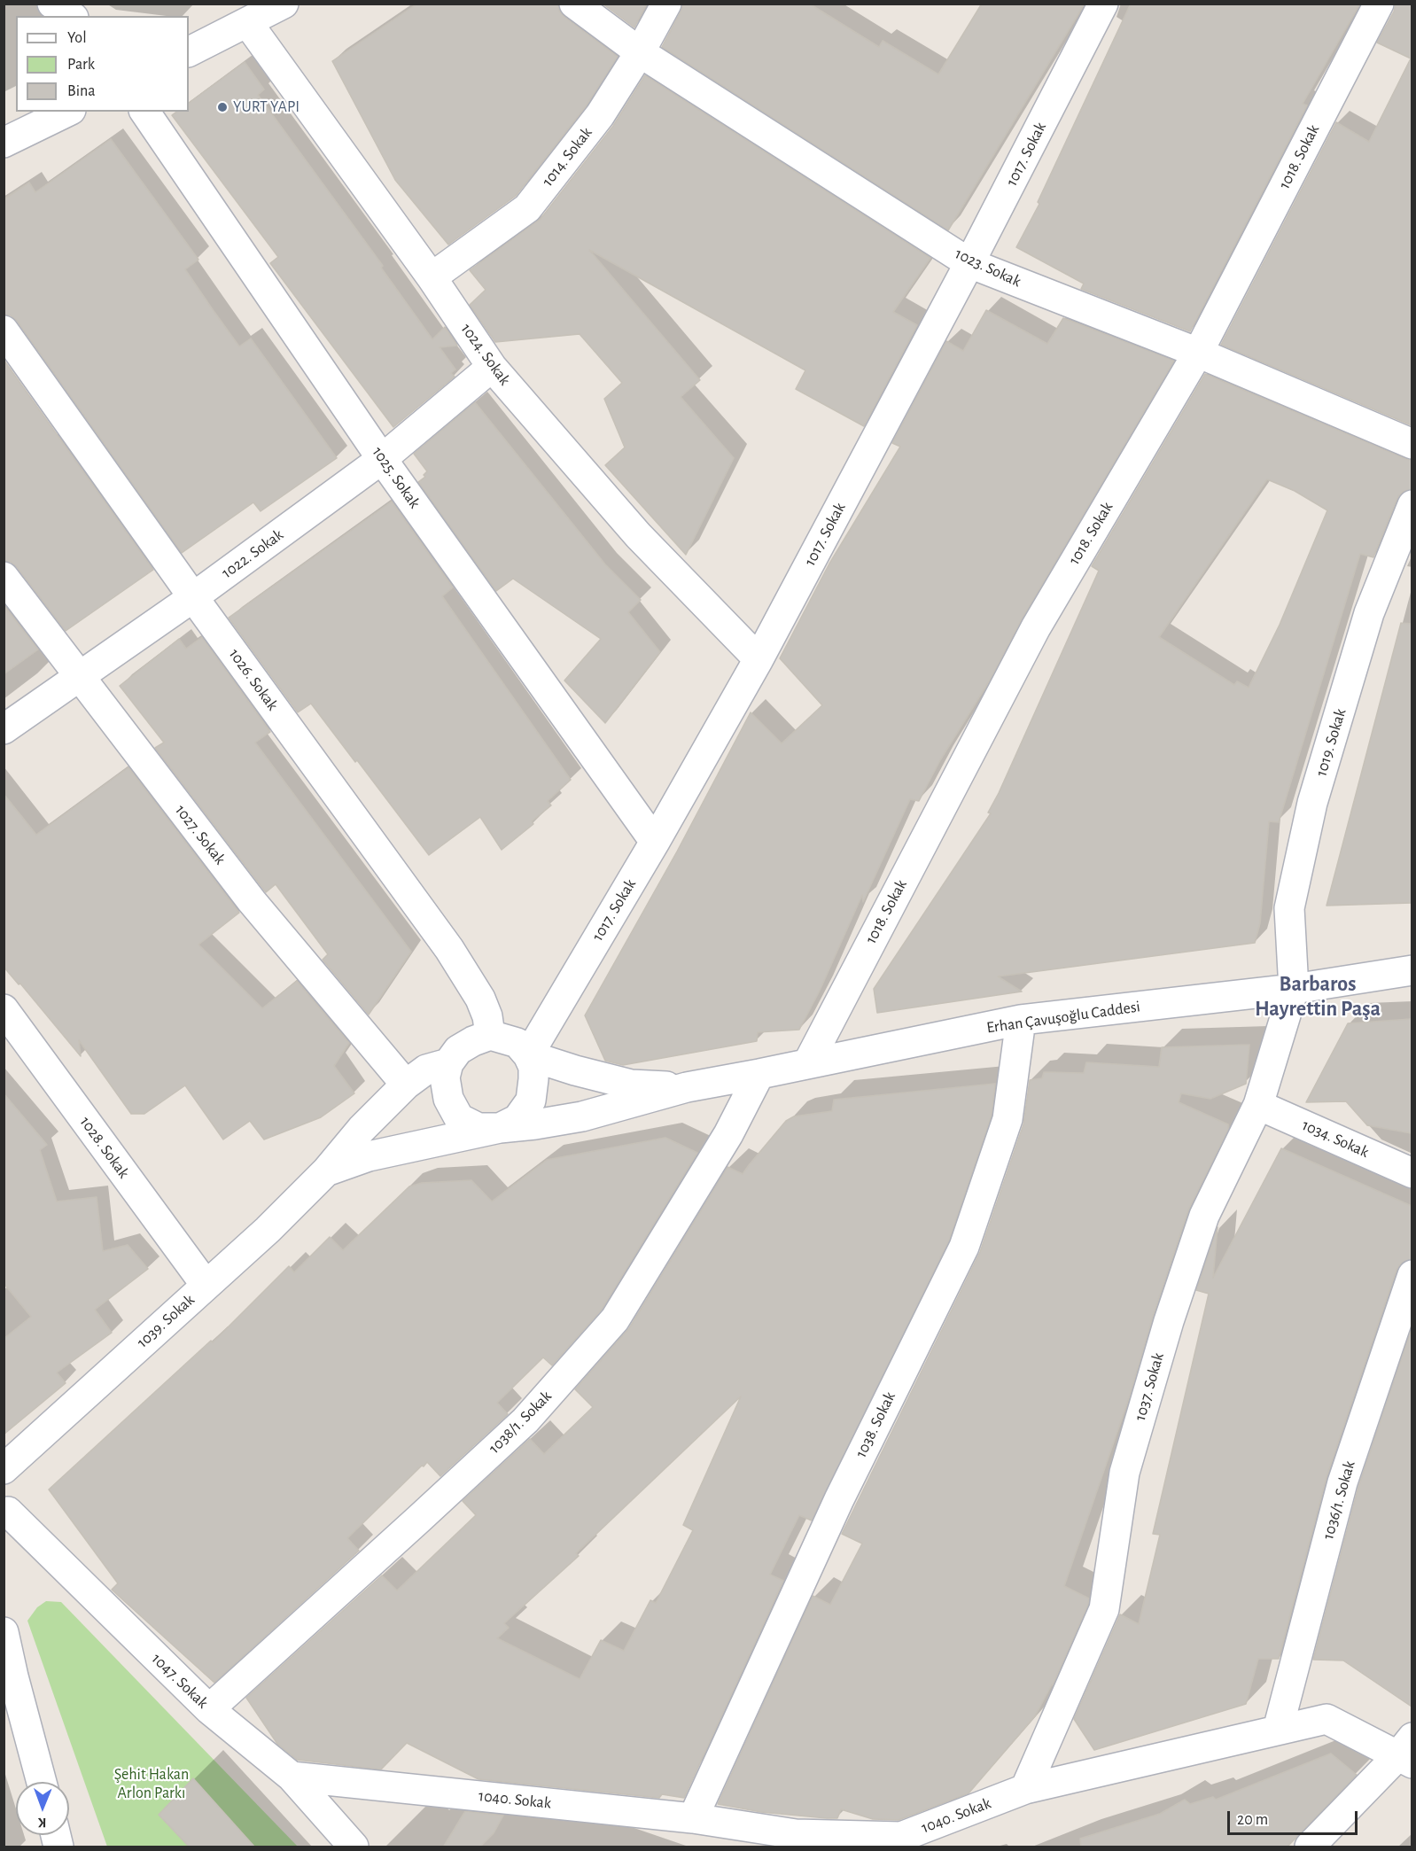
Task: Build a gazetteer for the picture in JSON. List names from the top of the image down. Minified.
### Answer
{"streets":{"street":["1017. Sokak","1014. Sokak","1018. Sokak","1023. Sokak","1024. Sokak","1025. Sokak","1022. Sokak","1026. Sokak","1019. Sokak","1027. Sokak","Erhan Çavuşoğlu Caddesi","1034. Sokak","1028. Sokak","1039. Sokak","1037. Sokak","1038/1. Sokak","1038. Sokak","1036/1. Sokak","1047. Sokak","1040. Sokak"]},"crossings":[["1017. Sokak","1023. Sokak"],["1017. Sokak","1024. Sokak"],["1017. Sokak","1025. Sokak"],["1017. Sokak","1026. Sokak"],["1017. Sokak","1039. Sokak"],["1014. Sokak","1023. Sokak"],["1014. Sokak","1024. Sokak"],["1018. Sokak","1023. Sokak"],["1018. Sokak","Erhan Çavuşoğlu Caddesi"],["1024. Sokak","1022. Sokak"],["1025. Sokak","1022. Sokak"],["1022. Sokak","1026. Sokak"],["1022. Sokak","1027. Sokak"],["1026. Sokak","1039. Sokak"],["1019. Sokak","Erhan Çavuşoğlu Caddesi"],["1019. Sokak","1037. Sokak"],["1027. Sokak","1039. Sokak"],["Erhan Çavuşoğlu Caddesi","1037. Sokak"],["Erhan Çavuşoğlu Caddesi","1038/1. Sokak"],["Erhan Çavuşoğlu Caddesi","1038. Sokak"],["1034. Sokak","1037. Sokak"],["1028. Sokak","1039. Sokak"],["1037. Sokak","1040. Sokak"],["1038/1. Sokak","1047. Sokak"],["1038. Sokak","1040. Sokak"],["1036/1. Sokak","1040. Sokak"],["1047. Sokak","1040. Sokak"]],"districts":["Barbaros Hayrettin Paşa"],"parks":["Şehit Hakan Arlon Parkı"],"places":["YURT YAPI"],"legend":["Yol","Park","Bina"],"scale_bar":"20 m","north":"bottom"}
